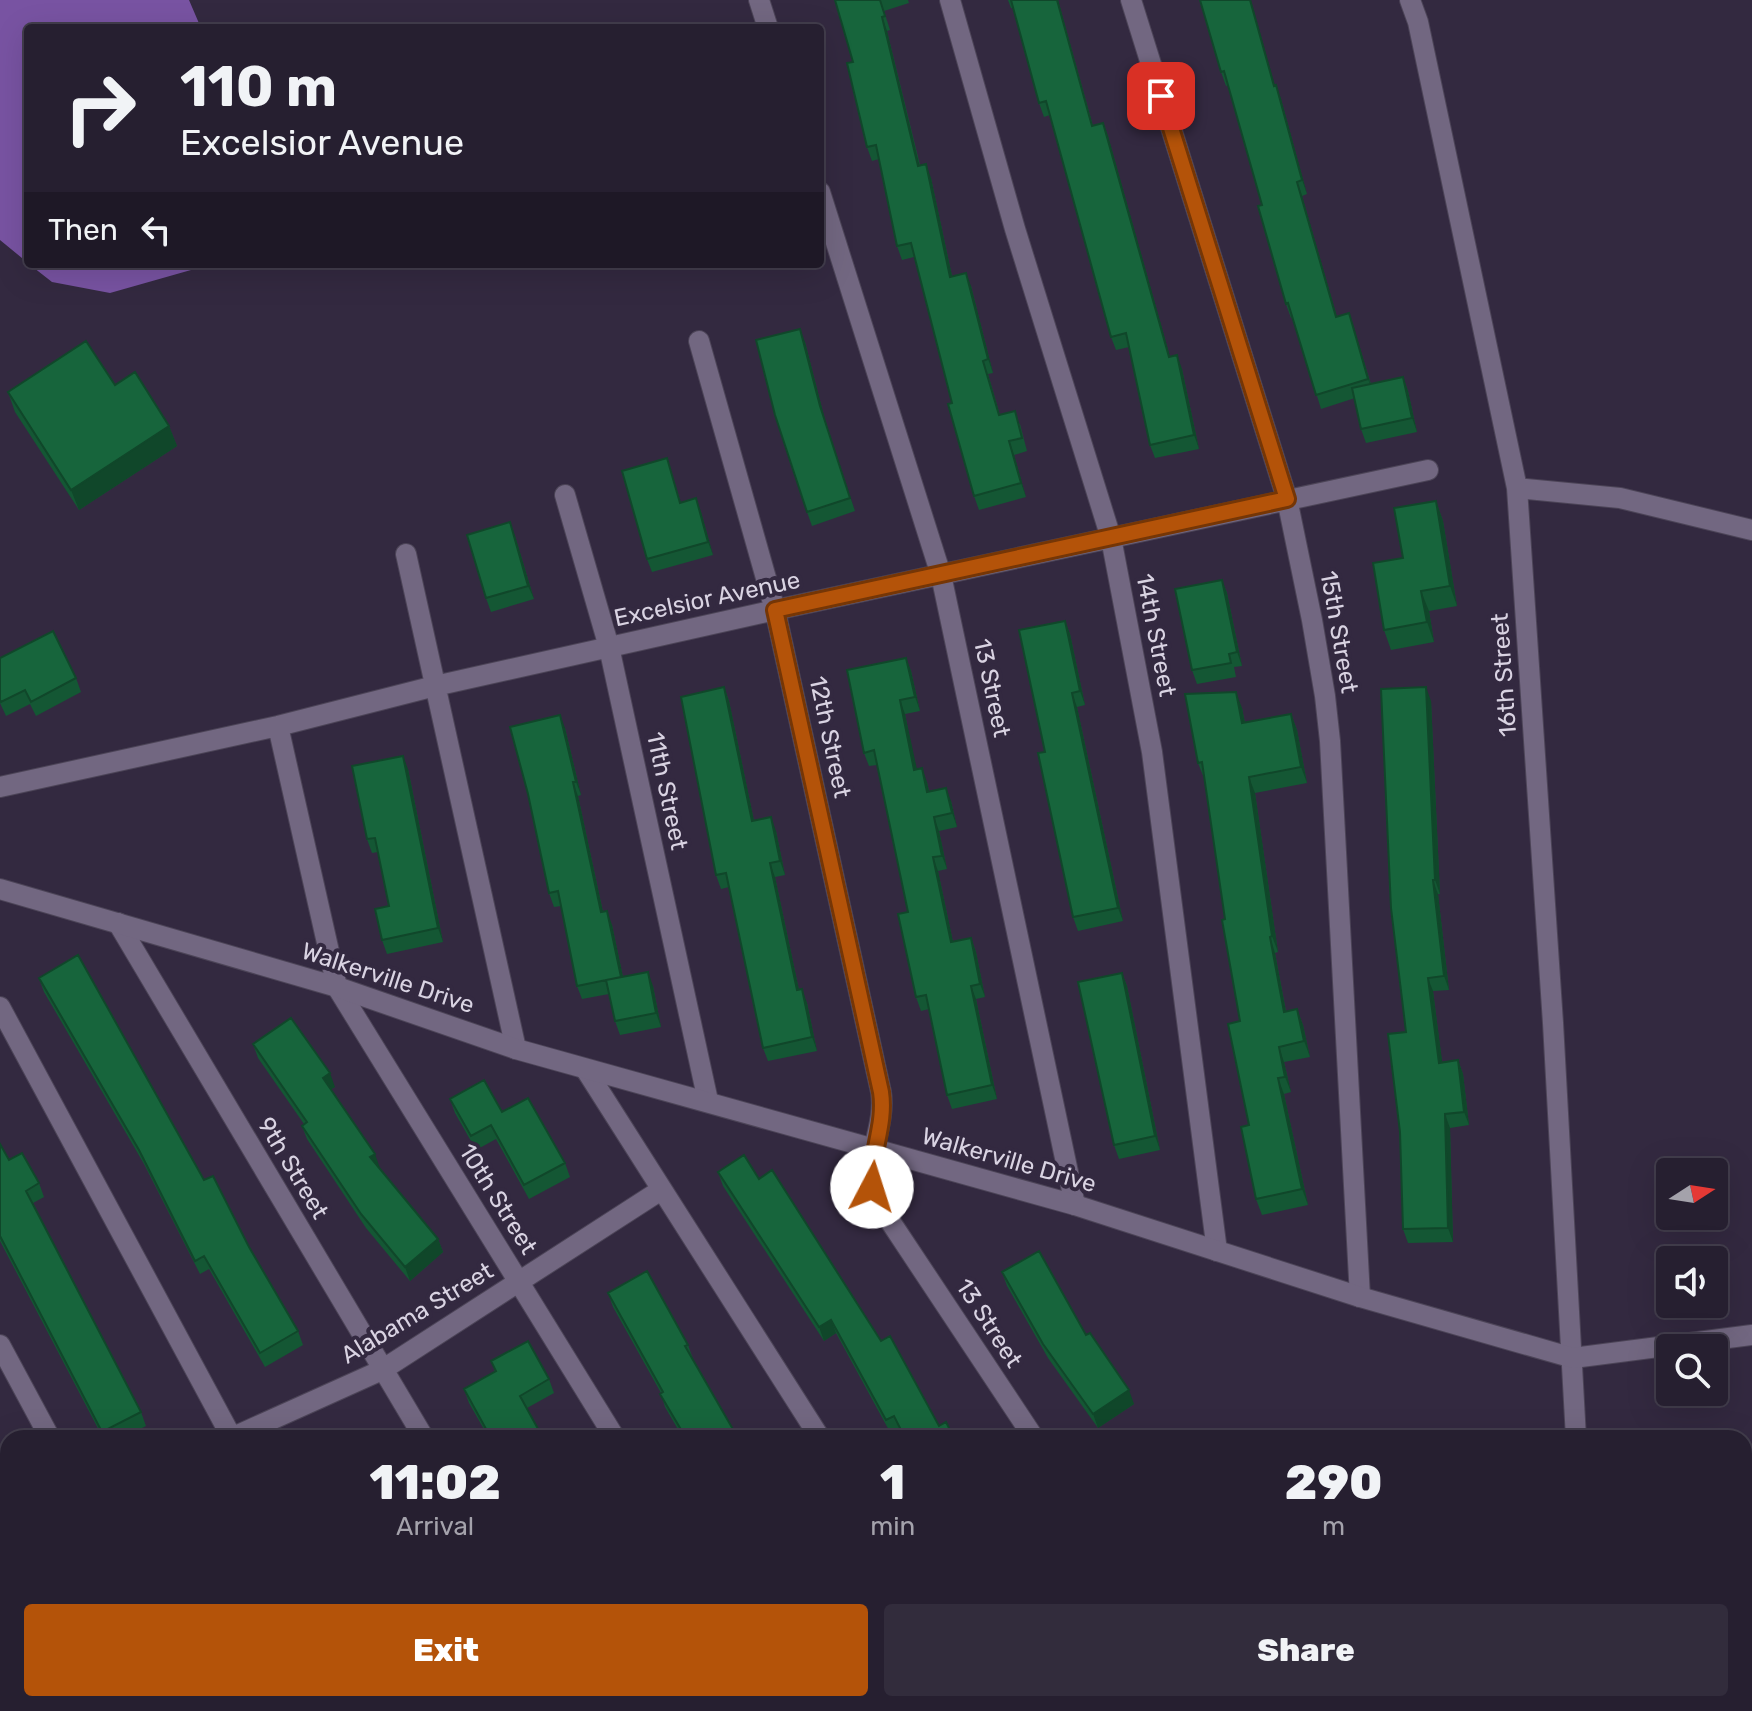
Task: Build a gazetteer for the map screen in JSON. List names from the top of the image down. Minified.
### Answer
{"streets":{"street":["Excelsior Avenue","15th Street","14th Street","16th Street","13 Street","12th Street","11th Street","Walkerville Drive","9th Street","10th Street","Alabama Street"]},"crossings":[["Excelsior Avenue","15th Street"],["Excelsior Avenue","14th Street"],["Excelsior Avenue","13 Street"],["Excelsior Avenue","12th Street"],["Excelsior Avenue","11th Street"],["Excelsior Avenue","10th Street"],["15th Street","Walkerville Drive"],["14th Street","Walkerville Drive"],["16th Street","Walkerville Drive"],["13 Street","12th Street"],["13 Street","Walkerville Drive"],["12th Street","Walkerville Drive"],["11th Street","Walkerville Drive"],["Walkerville Drive","9th Street"],["Walkerville Drive","10th Street"],["9th Street","Alabama Street"],["10th Street","Alabama Street"]],"north":"right","page":{"turn":["110 m","Excelsior Avenue"],"then":"Then","eta":["11:02","Arrival","1","min","290","m"],"buttons":["Exit","Share"]}}
